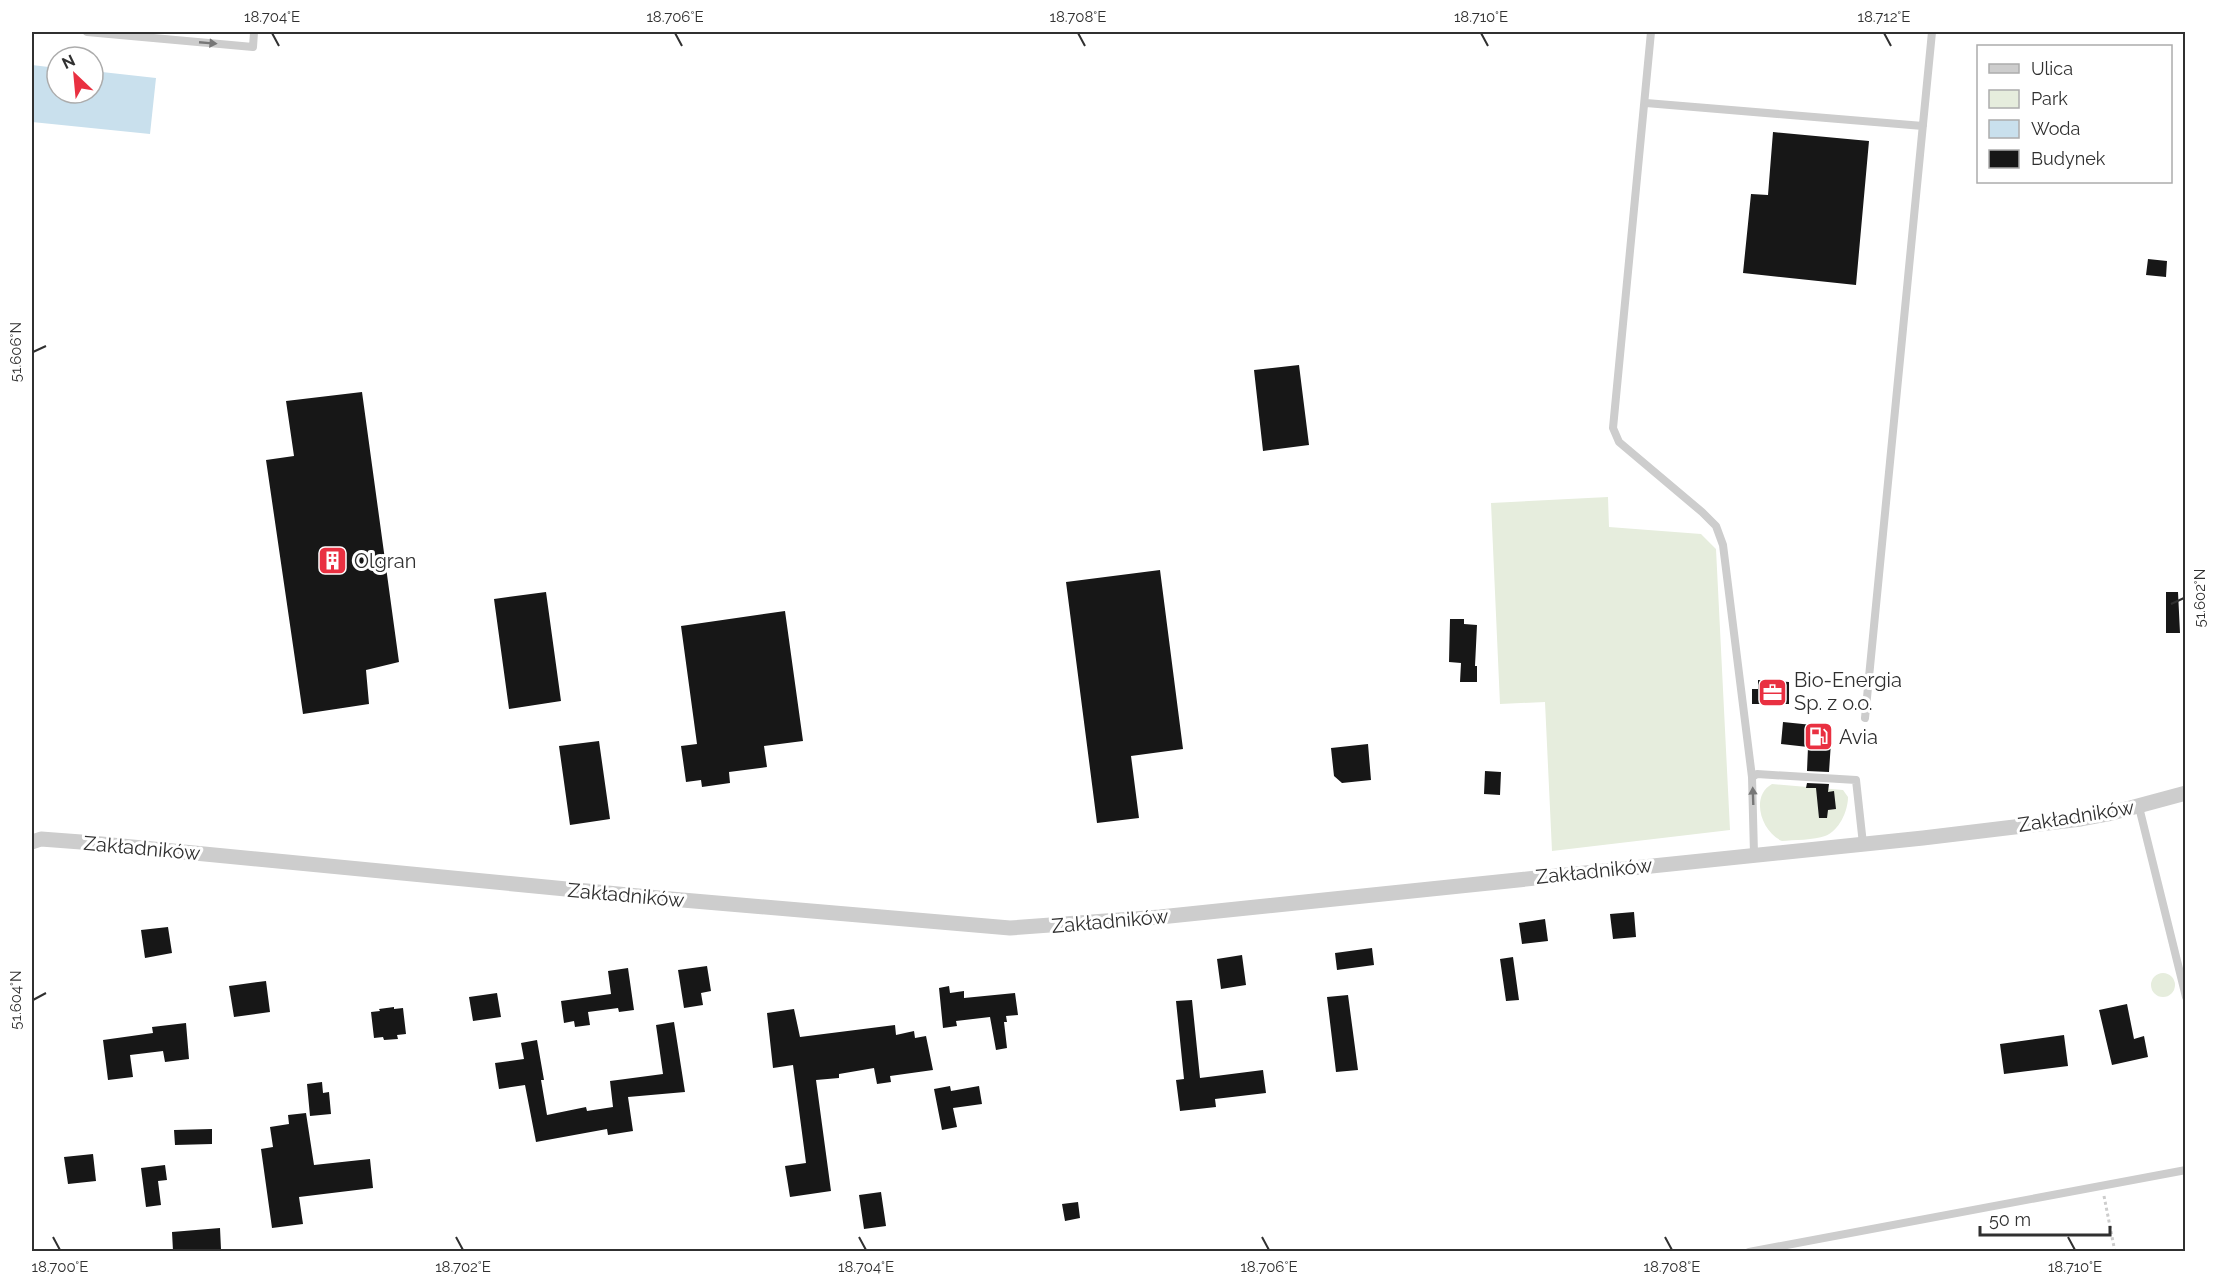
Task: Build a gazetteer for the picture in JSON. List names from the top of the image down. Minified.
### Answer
{"streets":{"street":["Zakładników"]},"places":{"building":["Olgran"],"office":["Bio-Energia Sp. z o.o."],"fuel station":["Avia"]},"legend":["Ulica","Park","Woda","Budynek"],"scale_bar":"50 m","north":"top left","coordinates":["18.704°E","18.706°E","18.708°E","18.710°E","18.712°E","51.606°N","51.602°N","51.604°N","18.700°E","18.702°E"]}
